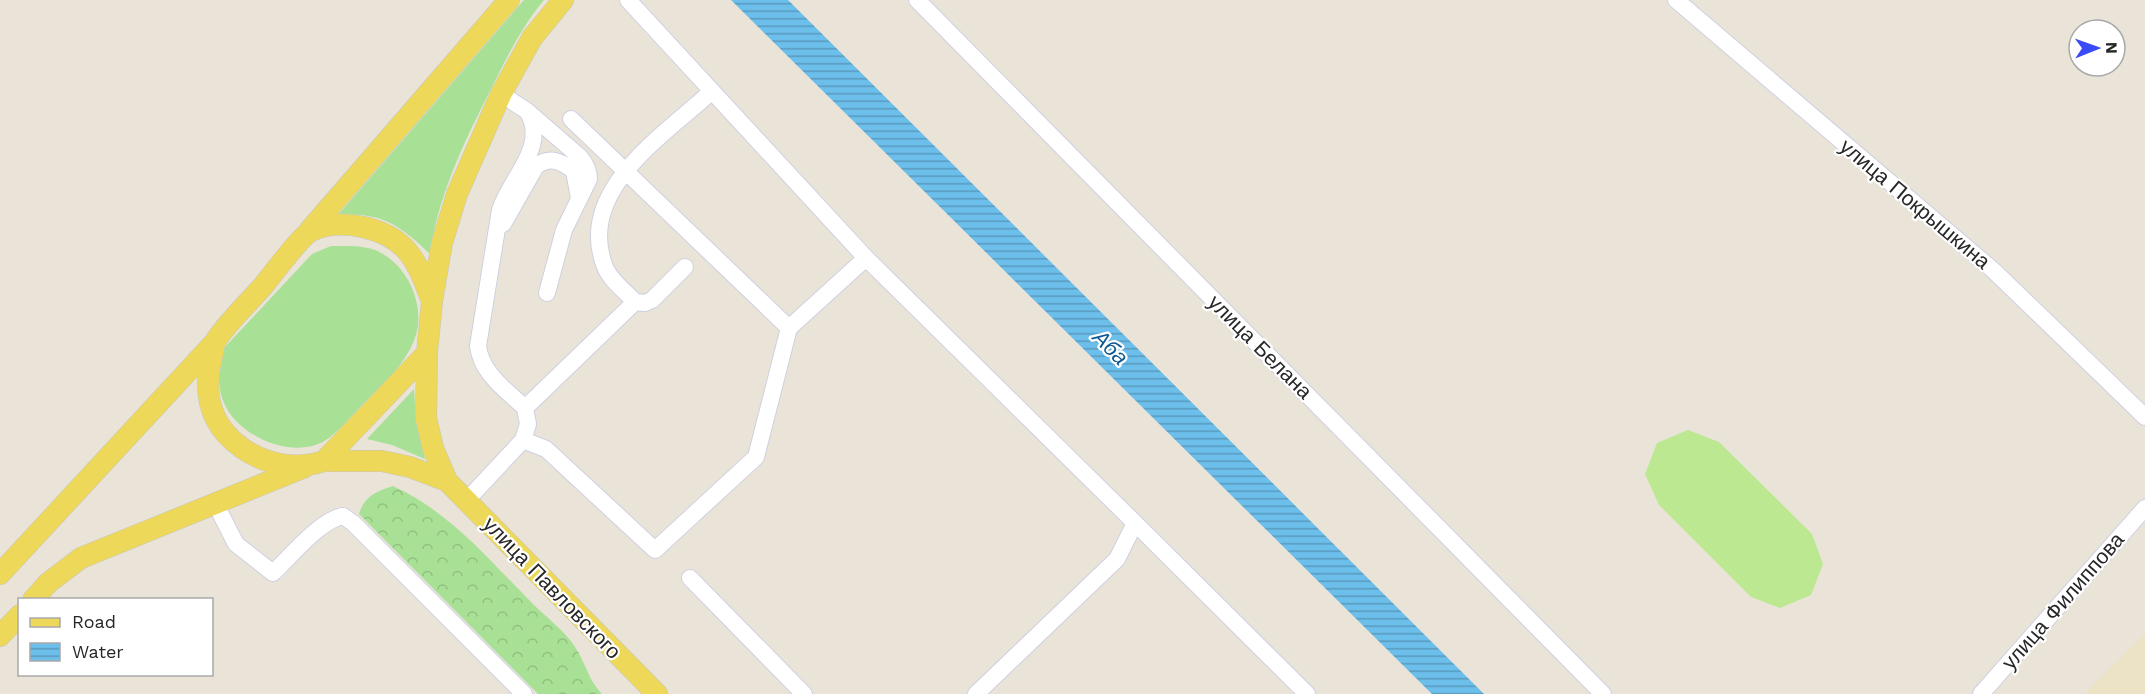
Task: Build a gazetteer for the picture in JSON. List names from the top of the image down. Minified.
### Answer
{"streets":{"main road":["улица Павловского"],"street":["улица Покрышкина","улица Белана","улица Филиппова"]},"water":["Аба"],"legend":["Road","Water"],"north":"right"}
